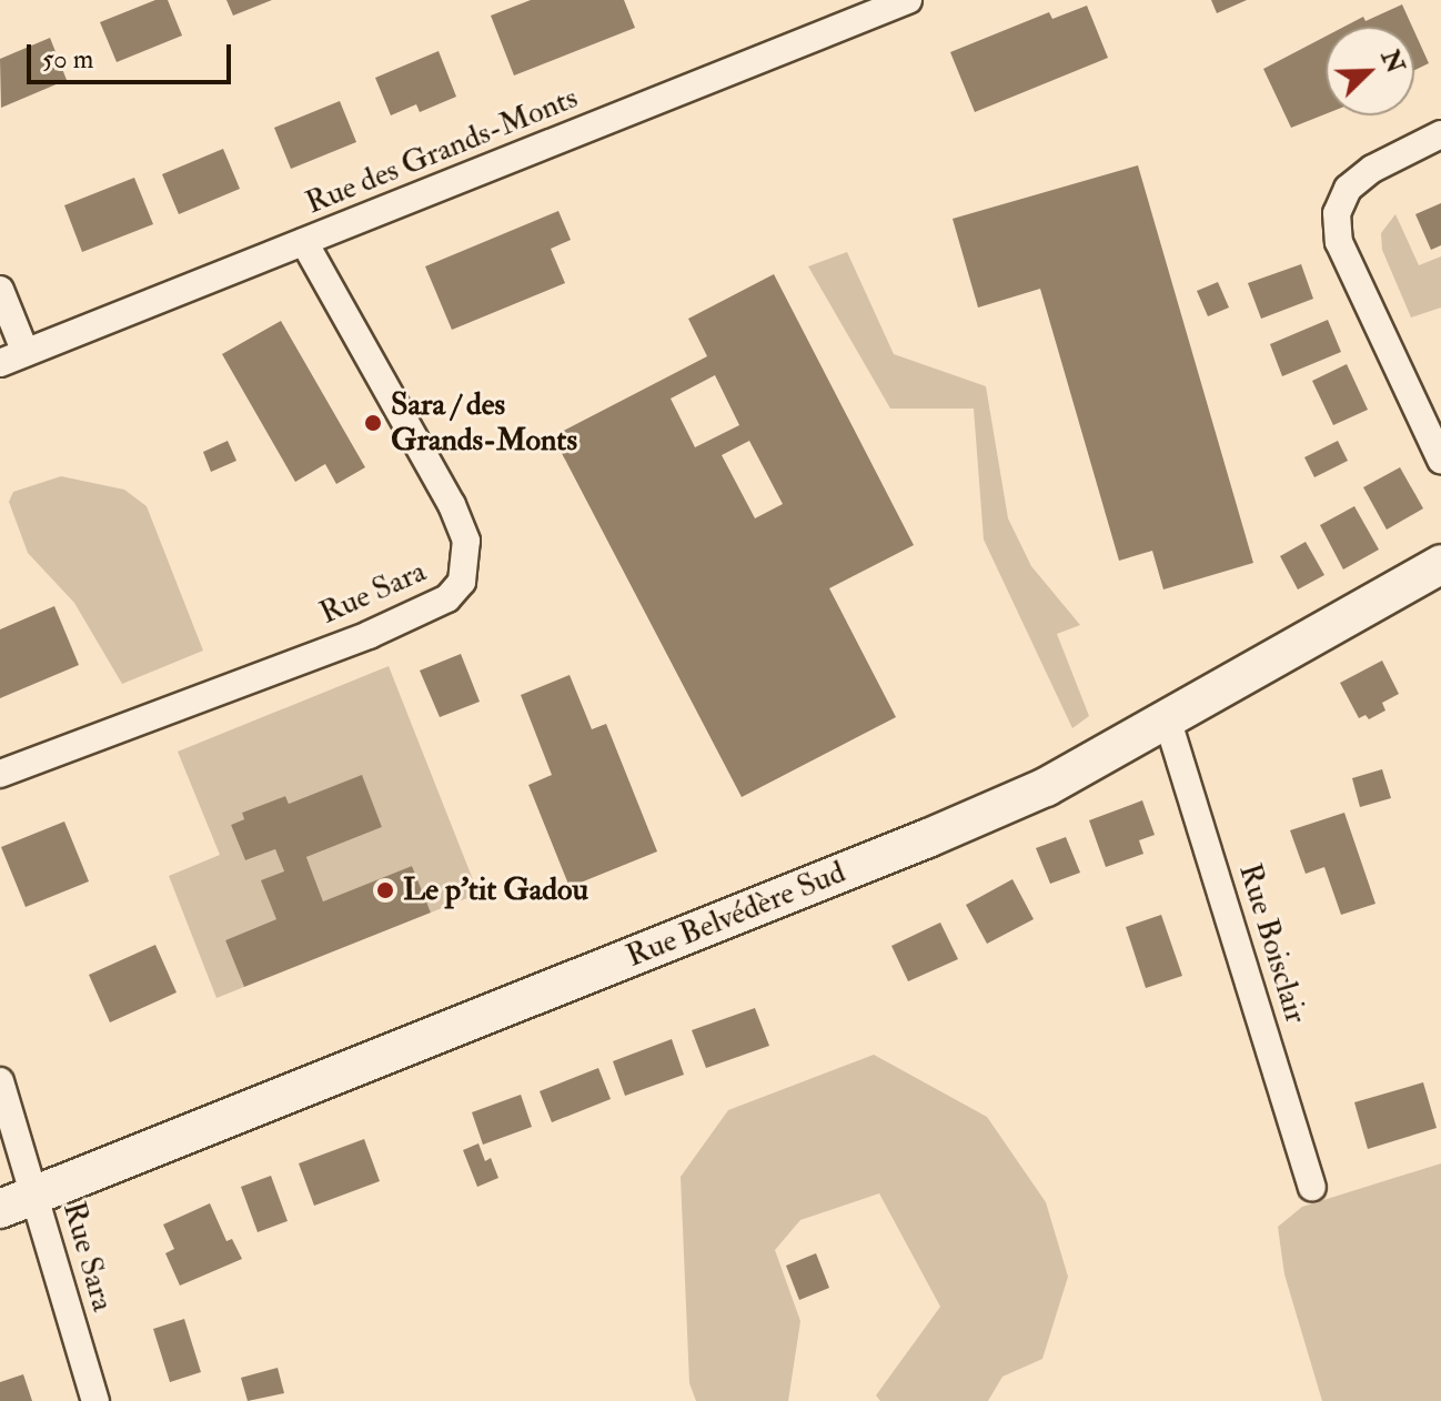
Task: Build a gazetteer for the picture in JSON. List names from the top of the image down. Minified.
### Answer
{"streets":{"street":["Rue des Grands-Monts","Rue Sara","Rue Belvédère Sud","Rue Boisclair"]},"crossings":[["Rue des Grands-Monts","Rue Sara"],["Rue Sara","Rue Belvédère Sud"],["Rue Belvédère Sud","Rue Boisclair"]],"places":["Sara / des Grands-Monts","Le p'tit Gadou"],"scale_bar":"50 m","north":"top right"}
